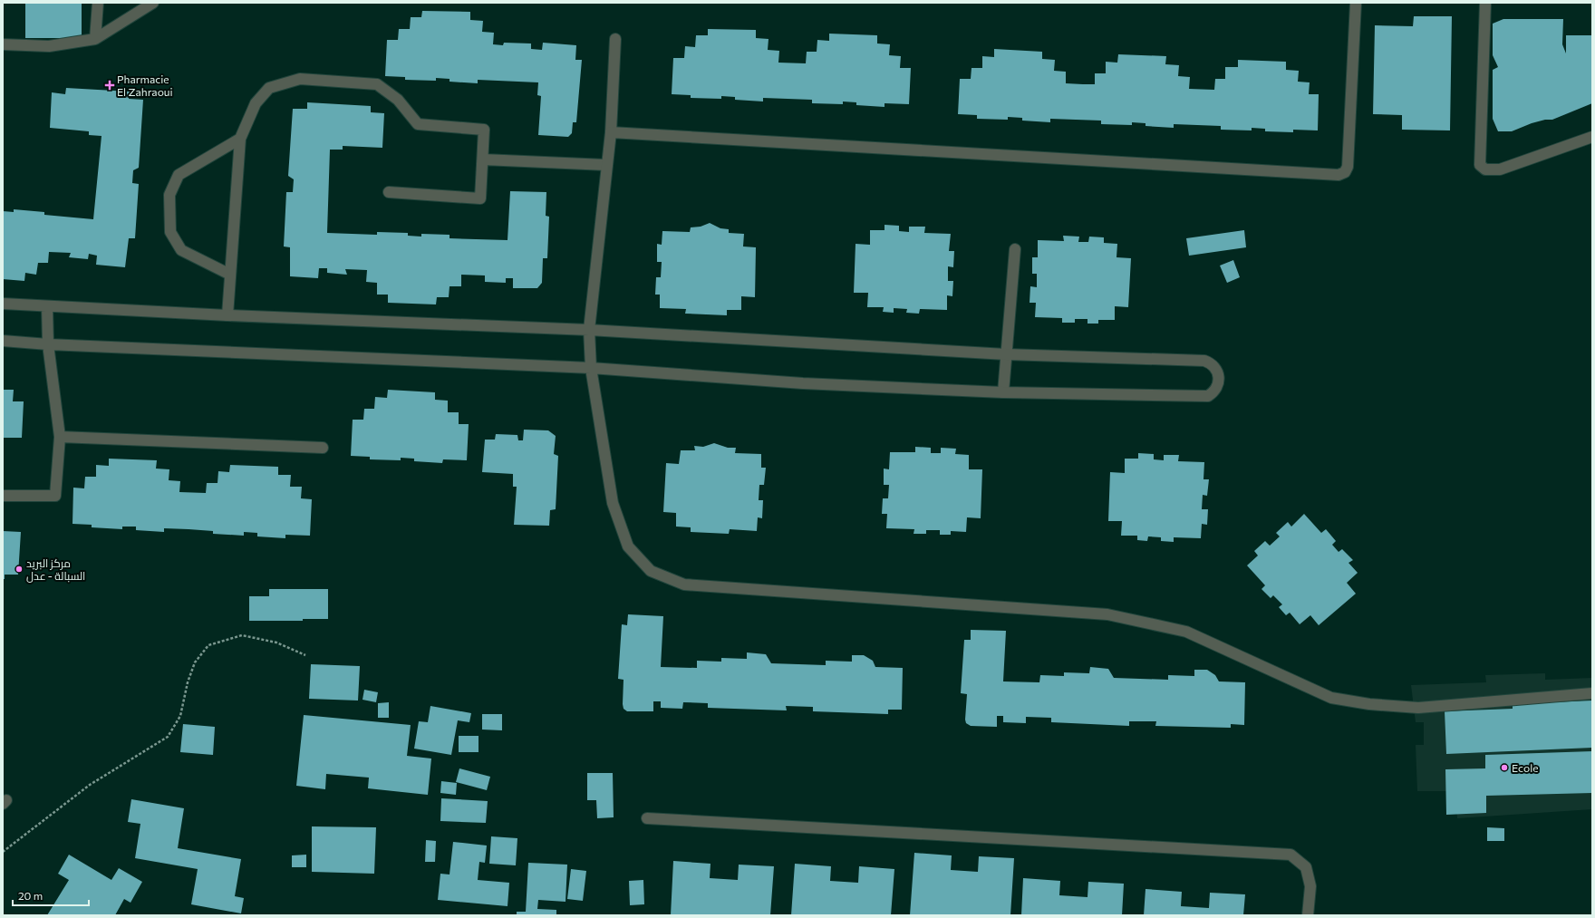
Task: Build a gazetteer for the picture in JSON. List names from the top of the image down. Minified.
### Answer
{"places":{"health":["Pharmacie El Zahraoui"],"other":["مركز البريد السبالة - عدل","Ecole"]},"scale_bar":"20 m"}
